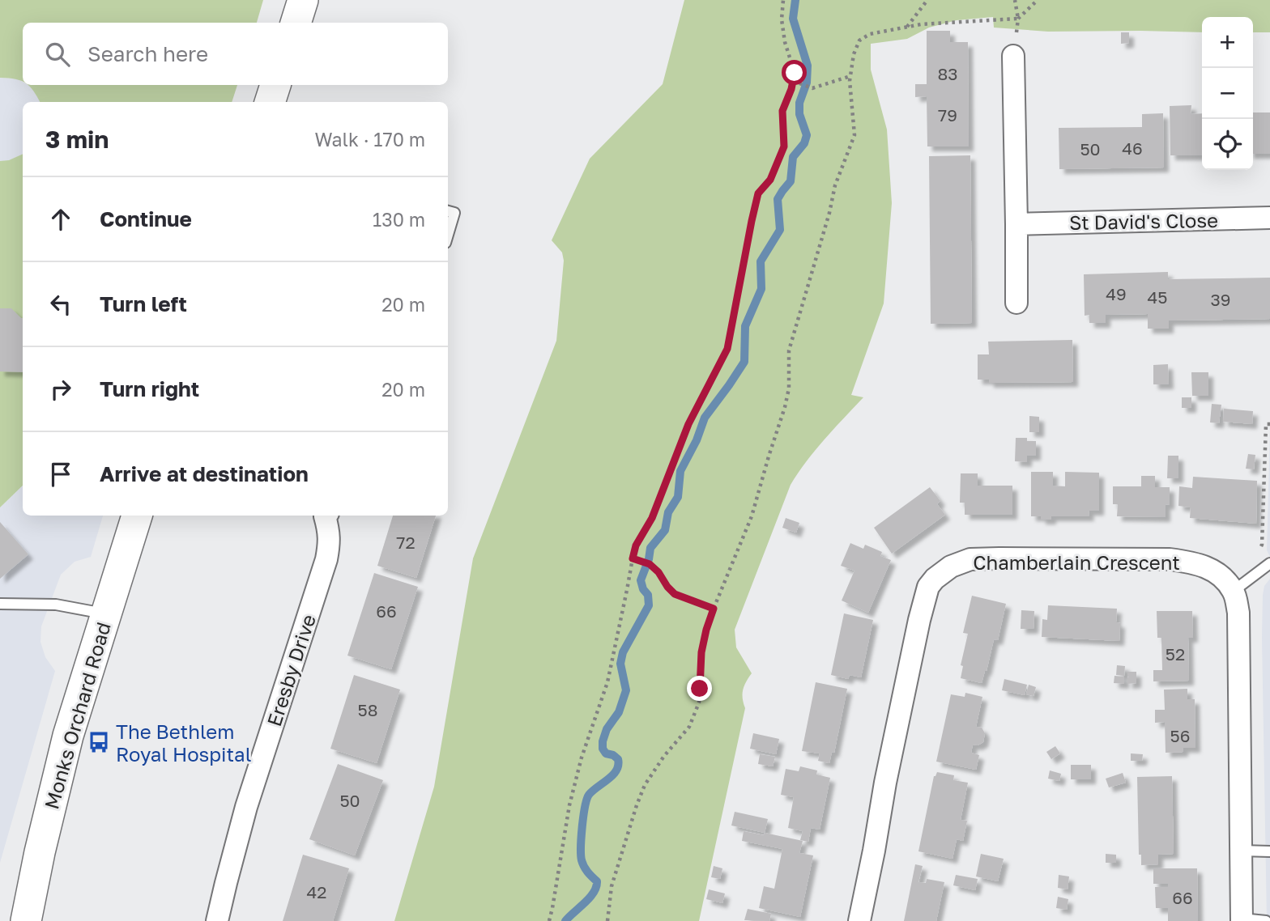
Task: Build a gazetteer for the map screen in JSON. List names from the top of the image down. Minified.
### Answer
{"streets":{"street":["St David's Close","Chamberlain Crescent","Eresby Drive","Monks Orchard Road"]},"places":{"bus stop":["The Bethlem Royal Hospital"]},"house_numbers":["83","79","46","50","49","45","39","72","66","52","58","56","50","42","66"],"page":{"map_buttons":["+","−"],"search":"Search here","heading":["3 min","Walk · 170 m"],"list":[["Continue","130 m"],["Turn left","20 m"],["Turn right","20 m"],"Arrive at destination"]}}
